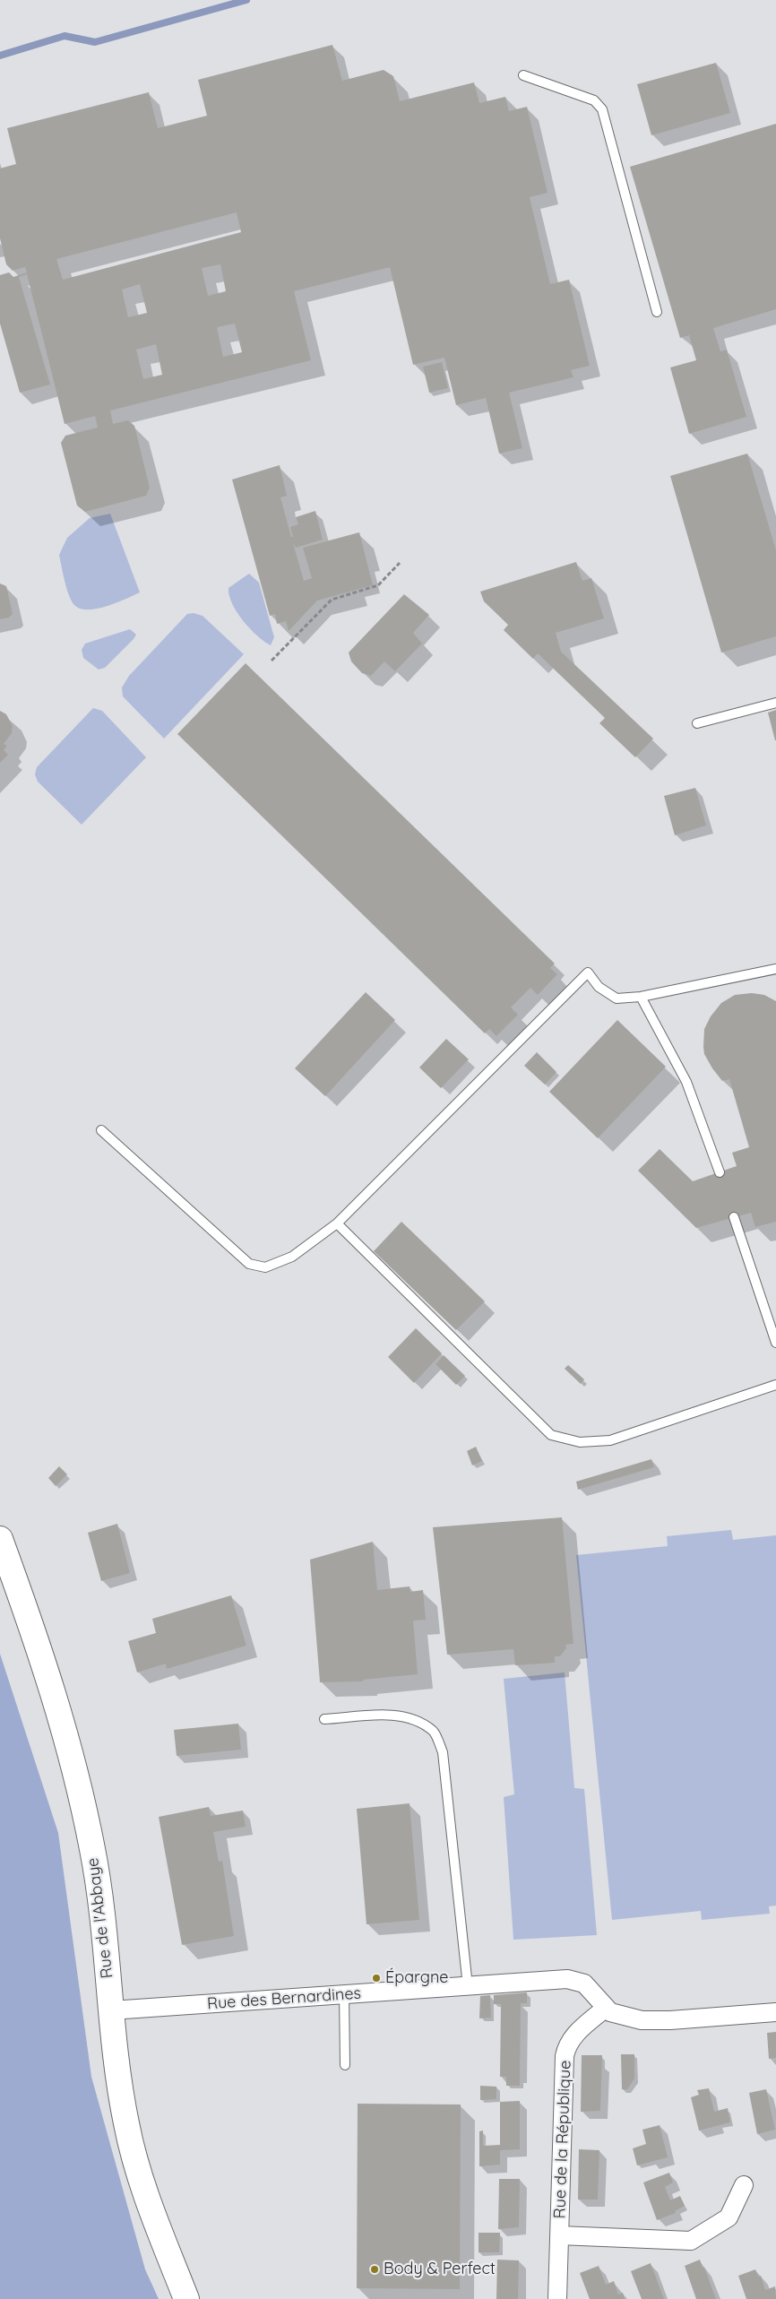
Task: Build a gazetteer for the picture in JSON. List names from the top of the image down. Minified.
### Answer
{"streets":{"street":["Rue de l'Abbaye","Rue des Bernardines","Rue de la République"]},"crossings":[["Rue de l'Abbaye","Rue des Bernardines"],["Rue des Bernardines","Rue de la République"]],"places":["Épargne","Body & Perfect"]}
